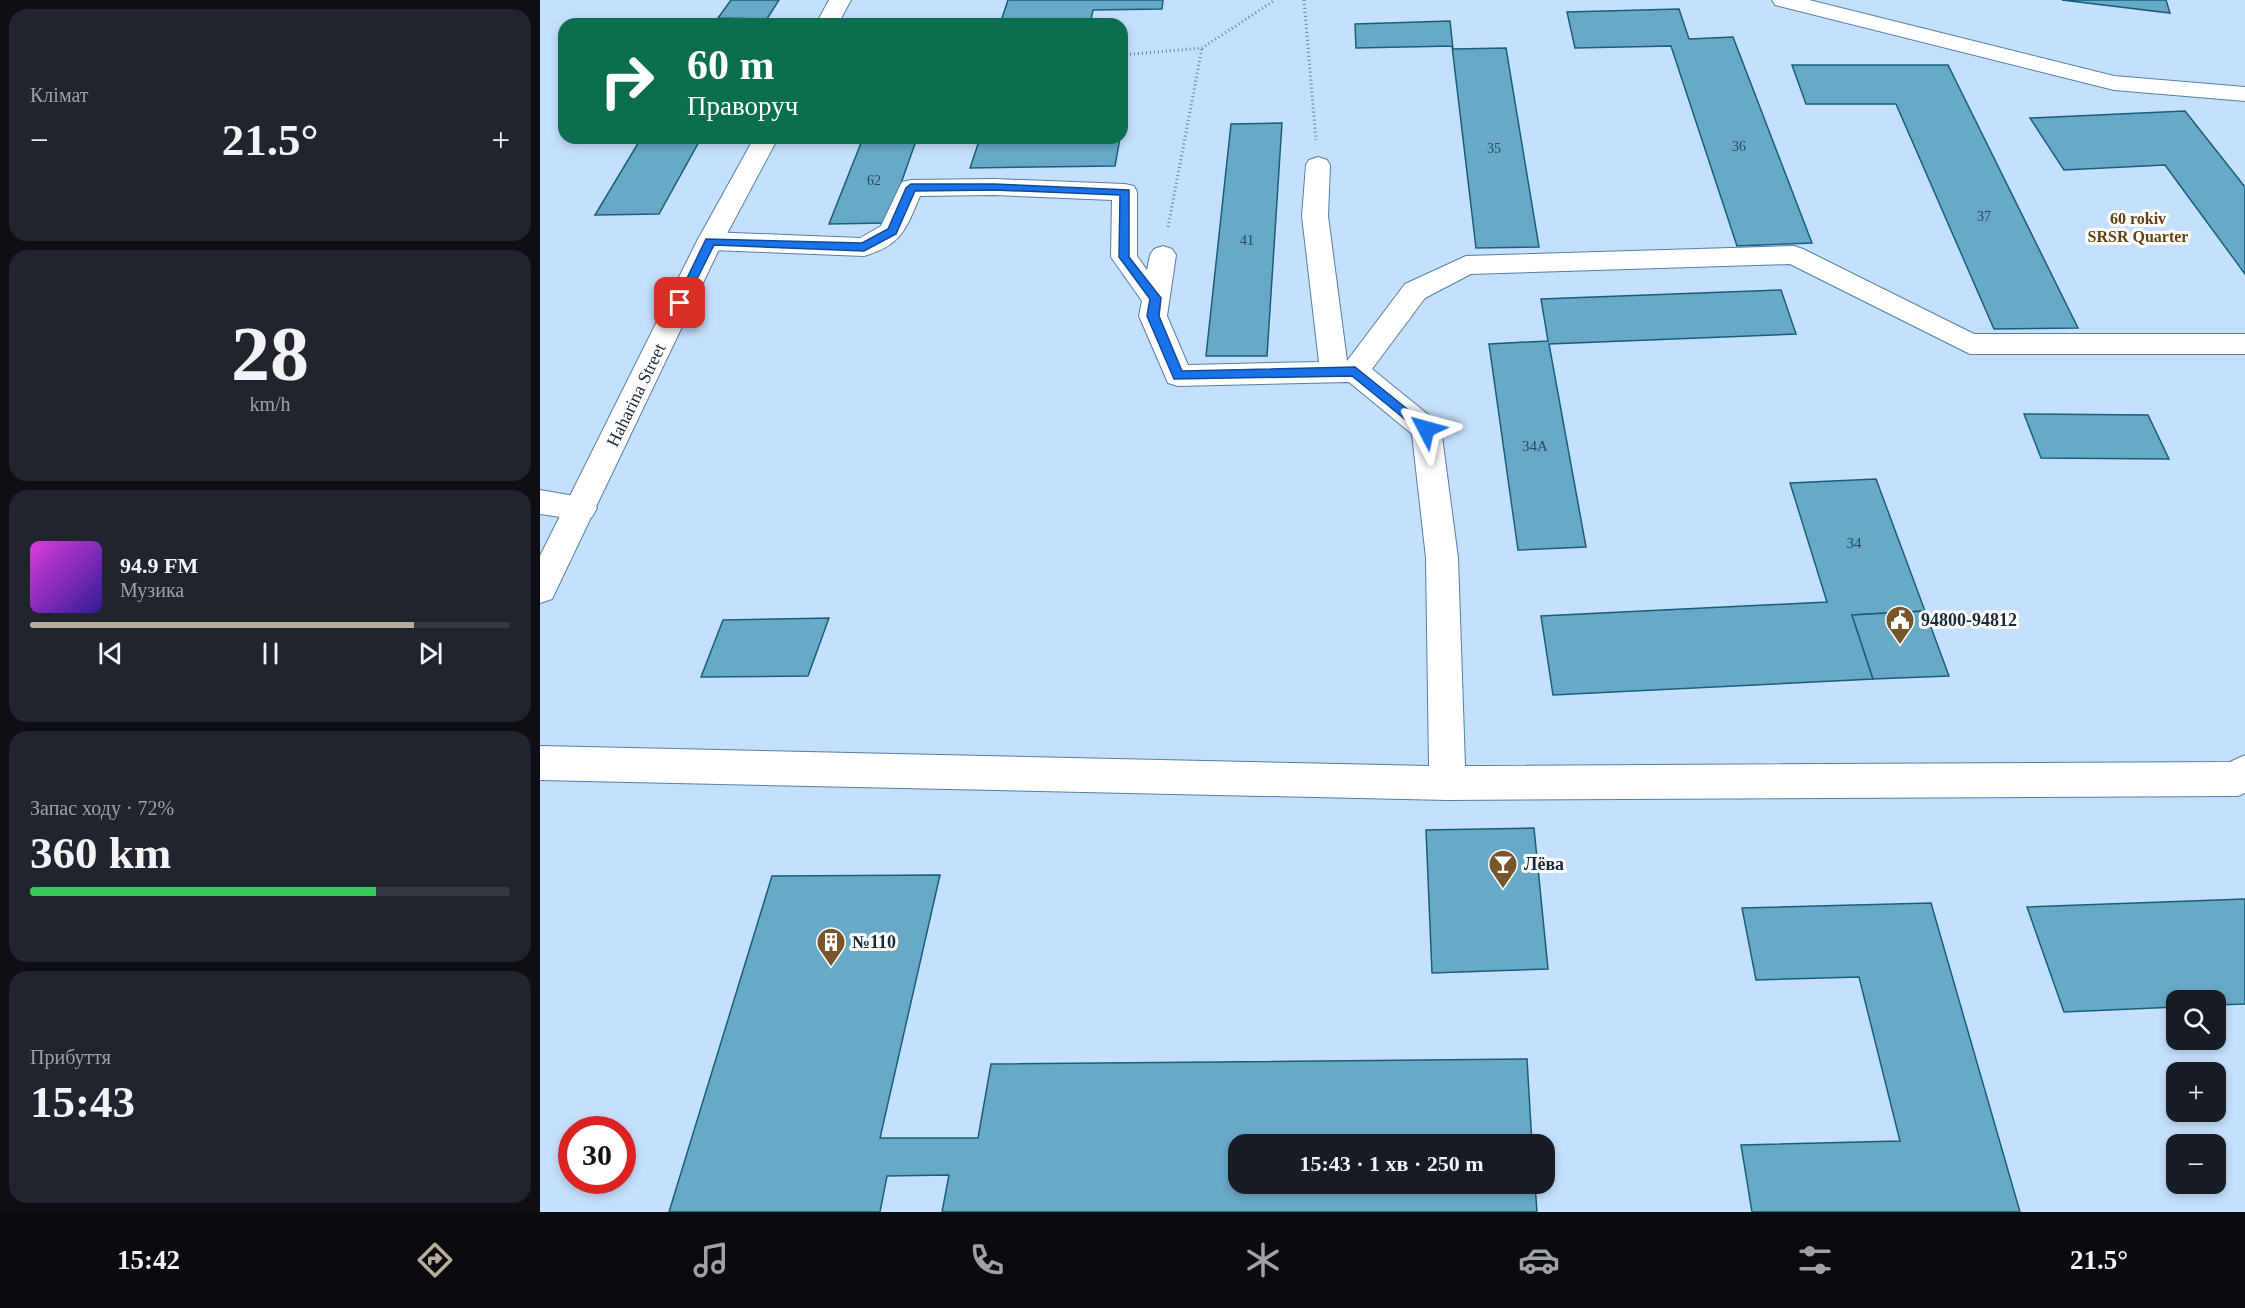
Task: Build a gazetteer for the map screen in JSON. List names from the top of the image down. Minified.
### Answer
{"streets":{"street":["Haharina Street"]},"districts":["60 rokiv SRSR Quarter"],"places":{"public building":["94800-94812"],"bar":["Лёва"],"building":["№110"]},"house_numbers":["36","35","62","37","41","34А","34"],"page":{"tile":["Клімат",["28","km/h"],["Запас ходу · 72%","360 km"],["Прибуття","15:43"]],"turn":["60 m","Праворуч"],"heat":["−","21.5°","+"],"song":["94.9 FM","Музика"],"map_buttons":["+","−"],"limit":"30","trip":"15:43 · 1 хв · 250 m","tabs":["15:42","21.5°"]}}
